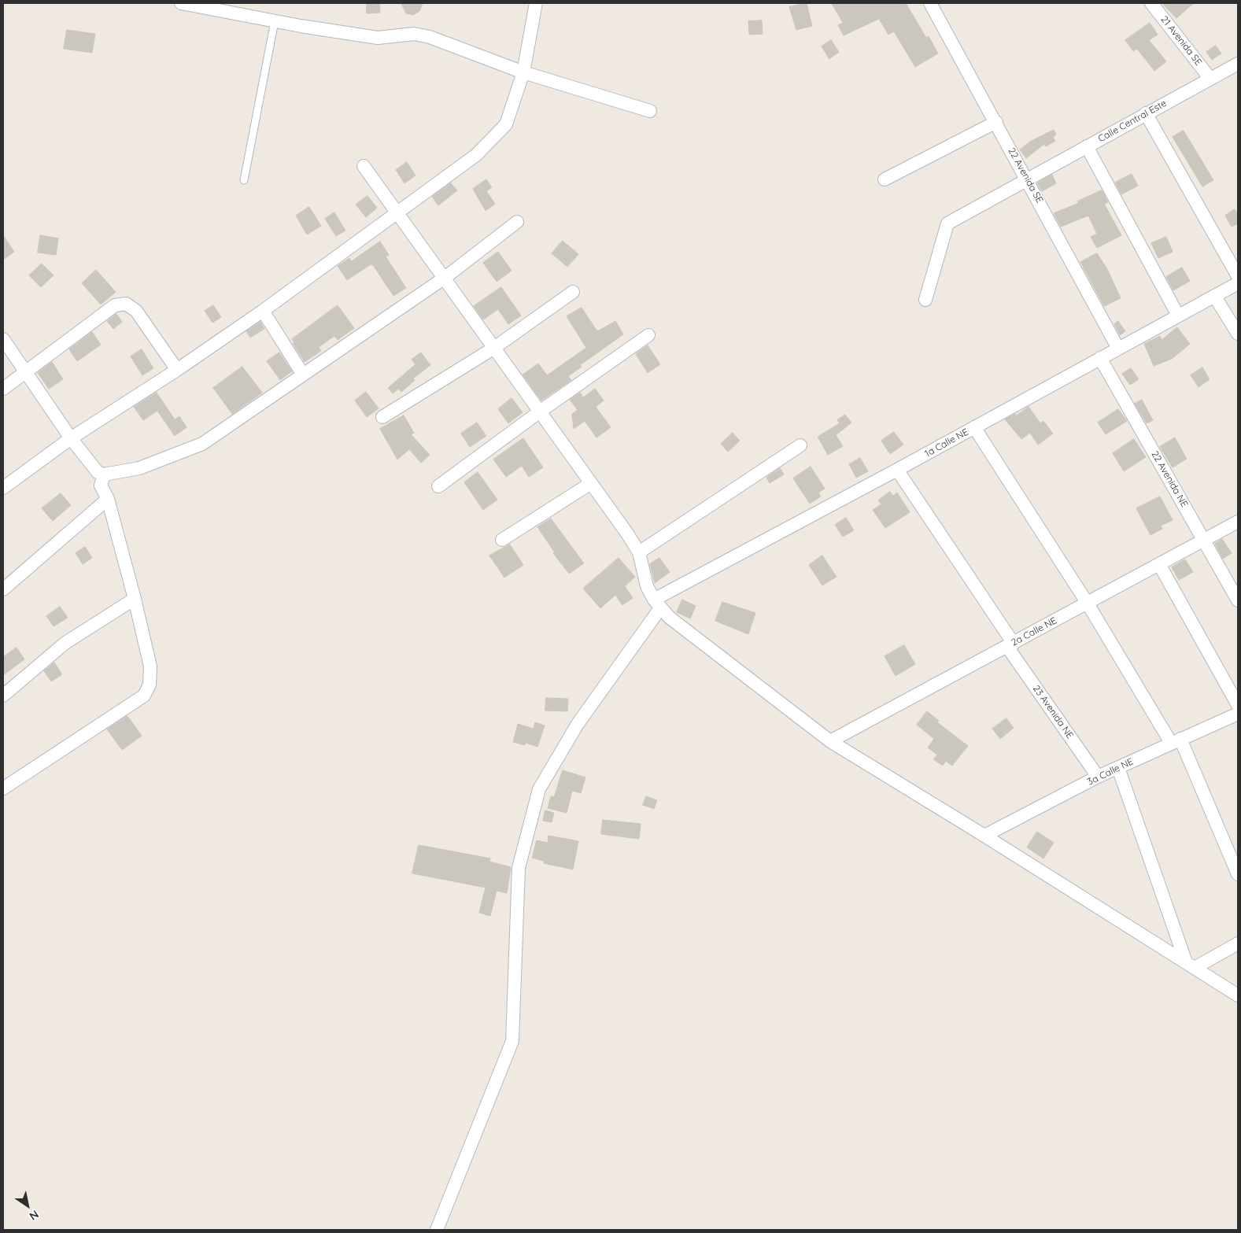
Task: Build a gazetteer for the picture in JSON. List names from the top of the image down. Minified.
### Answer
{"streets":{"street":["21 Avenida SE","Calle Central Este","22 Avenida SE","1a Calle NE","22 Avenida NE","2a Calle NE","23 Avenida NE","3a Calle NE"]},"crossings":[["21 Avenida SE","Calle Central Este"],["Calle Central Este","22 Avenida SE"],["22 Avenida SE","1a Calle NE"],["1a Calle NE","22 Avenida NE"],["1a Calle NE","23 Avenida NE"],["22 Avenida NE","2a Calle NE"],["2a Calle NE","23 Avenida NE"],["23 Avenida NE","3a Calle NE"]],"north":"bottom right"}
